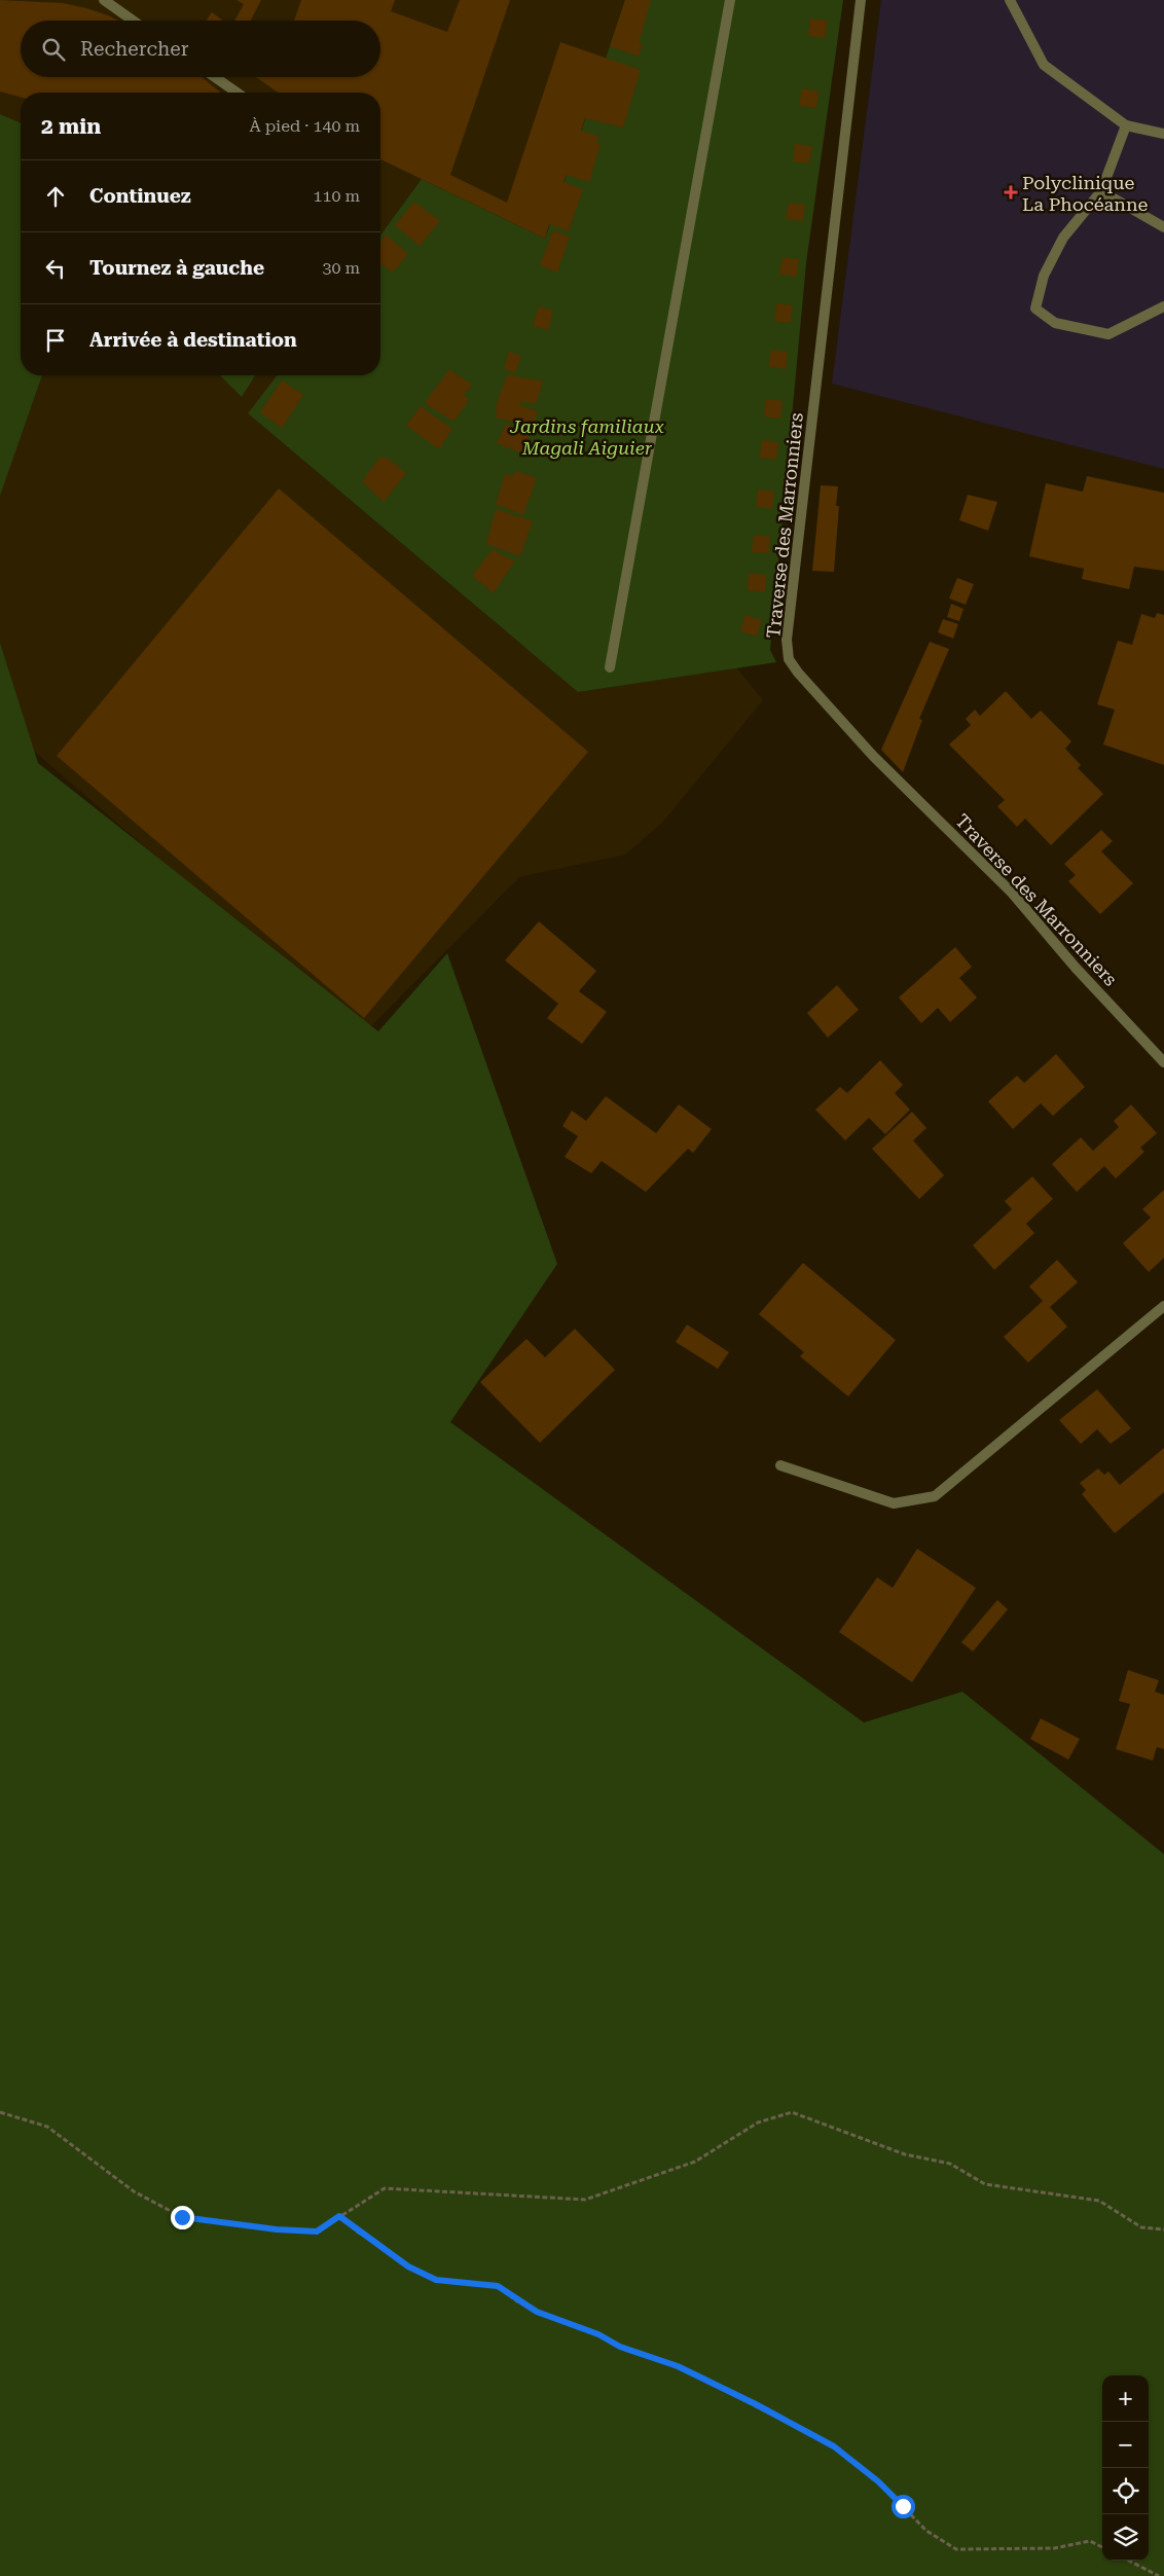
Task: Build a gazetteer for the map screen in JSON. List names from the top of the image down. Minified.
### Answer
{"streets":{"street":["Traverse des Marronniers"]},"parks":["Jardins familiaux Magali Aiguier"],"places":{"health":["Polyclinique La Phocéanne"]},"page":{"search":"Rechercher","heading":["2 min","À pied · 140 m"],"list":[["Continuez","110 m"],["Tournez à gauche","30 m"],"Arrivée à destination"],"map_buttons":["+","−"]}}
